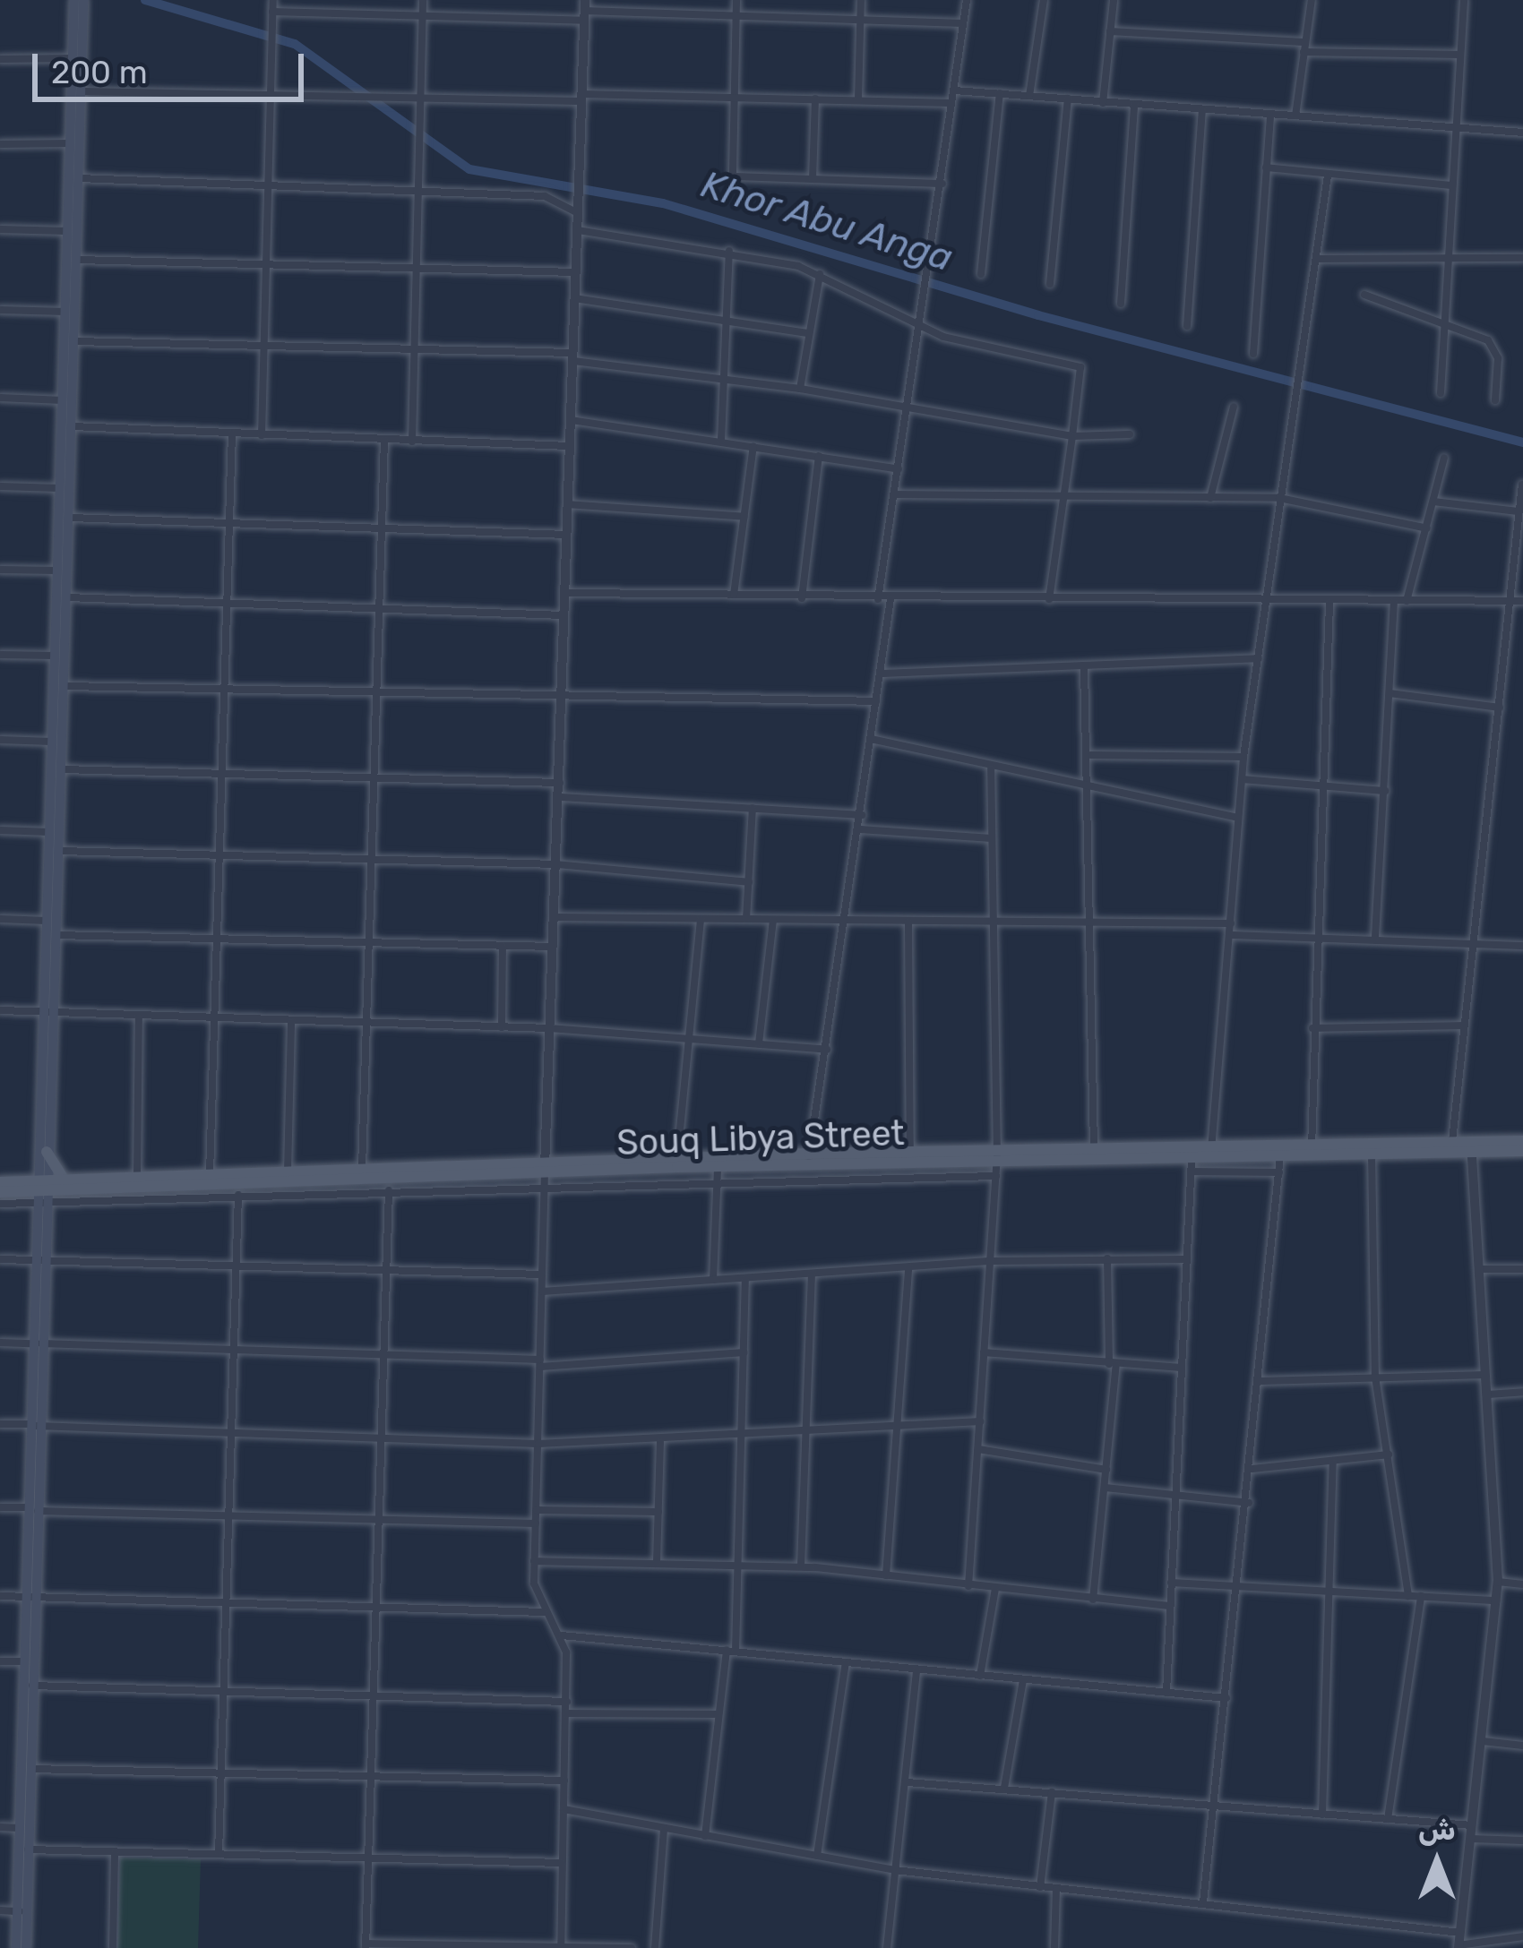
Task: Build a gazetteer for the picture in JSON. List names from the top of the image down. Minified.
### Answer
{"streets":{"main road":["Souq Libya Street"]},"water":["Khor Abu Anga"],"scale_bar":"200 m","north":"top"}
